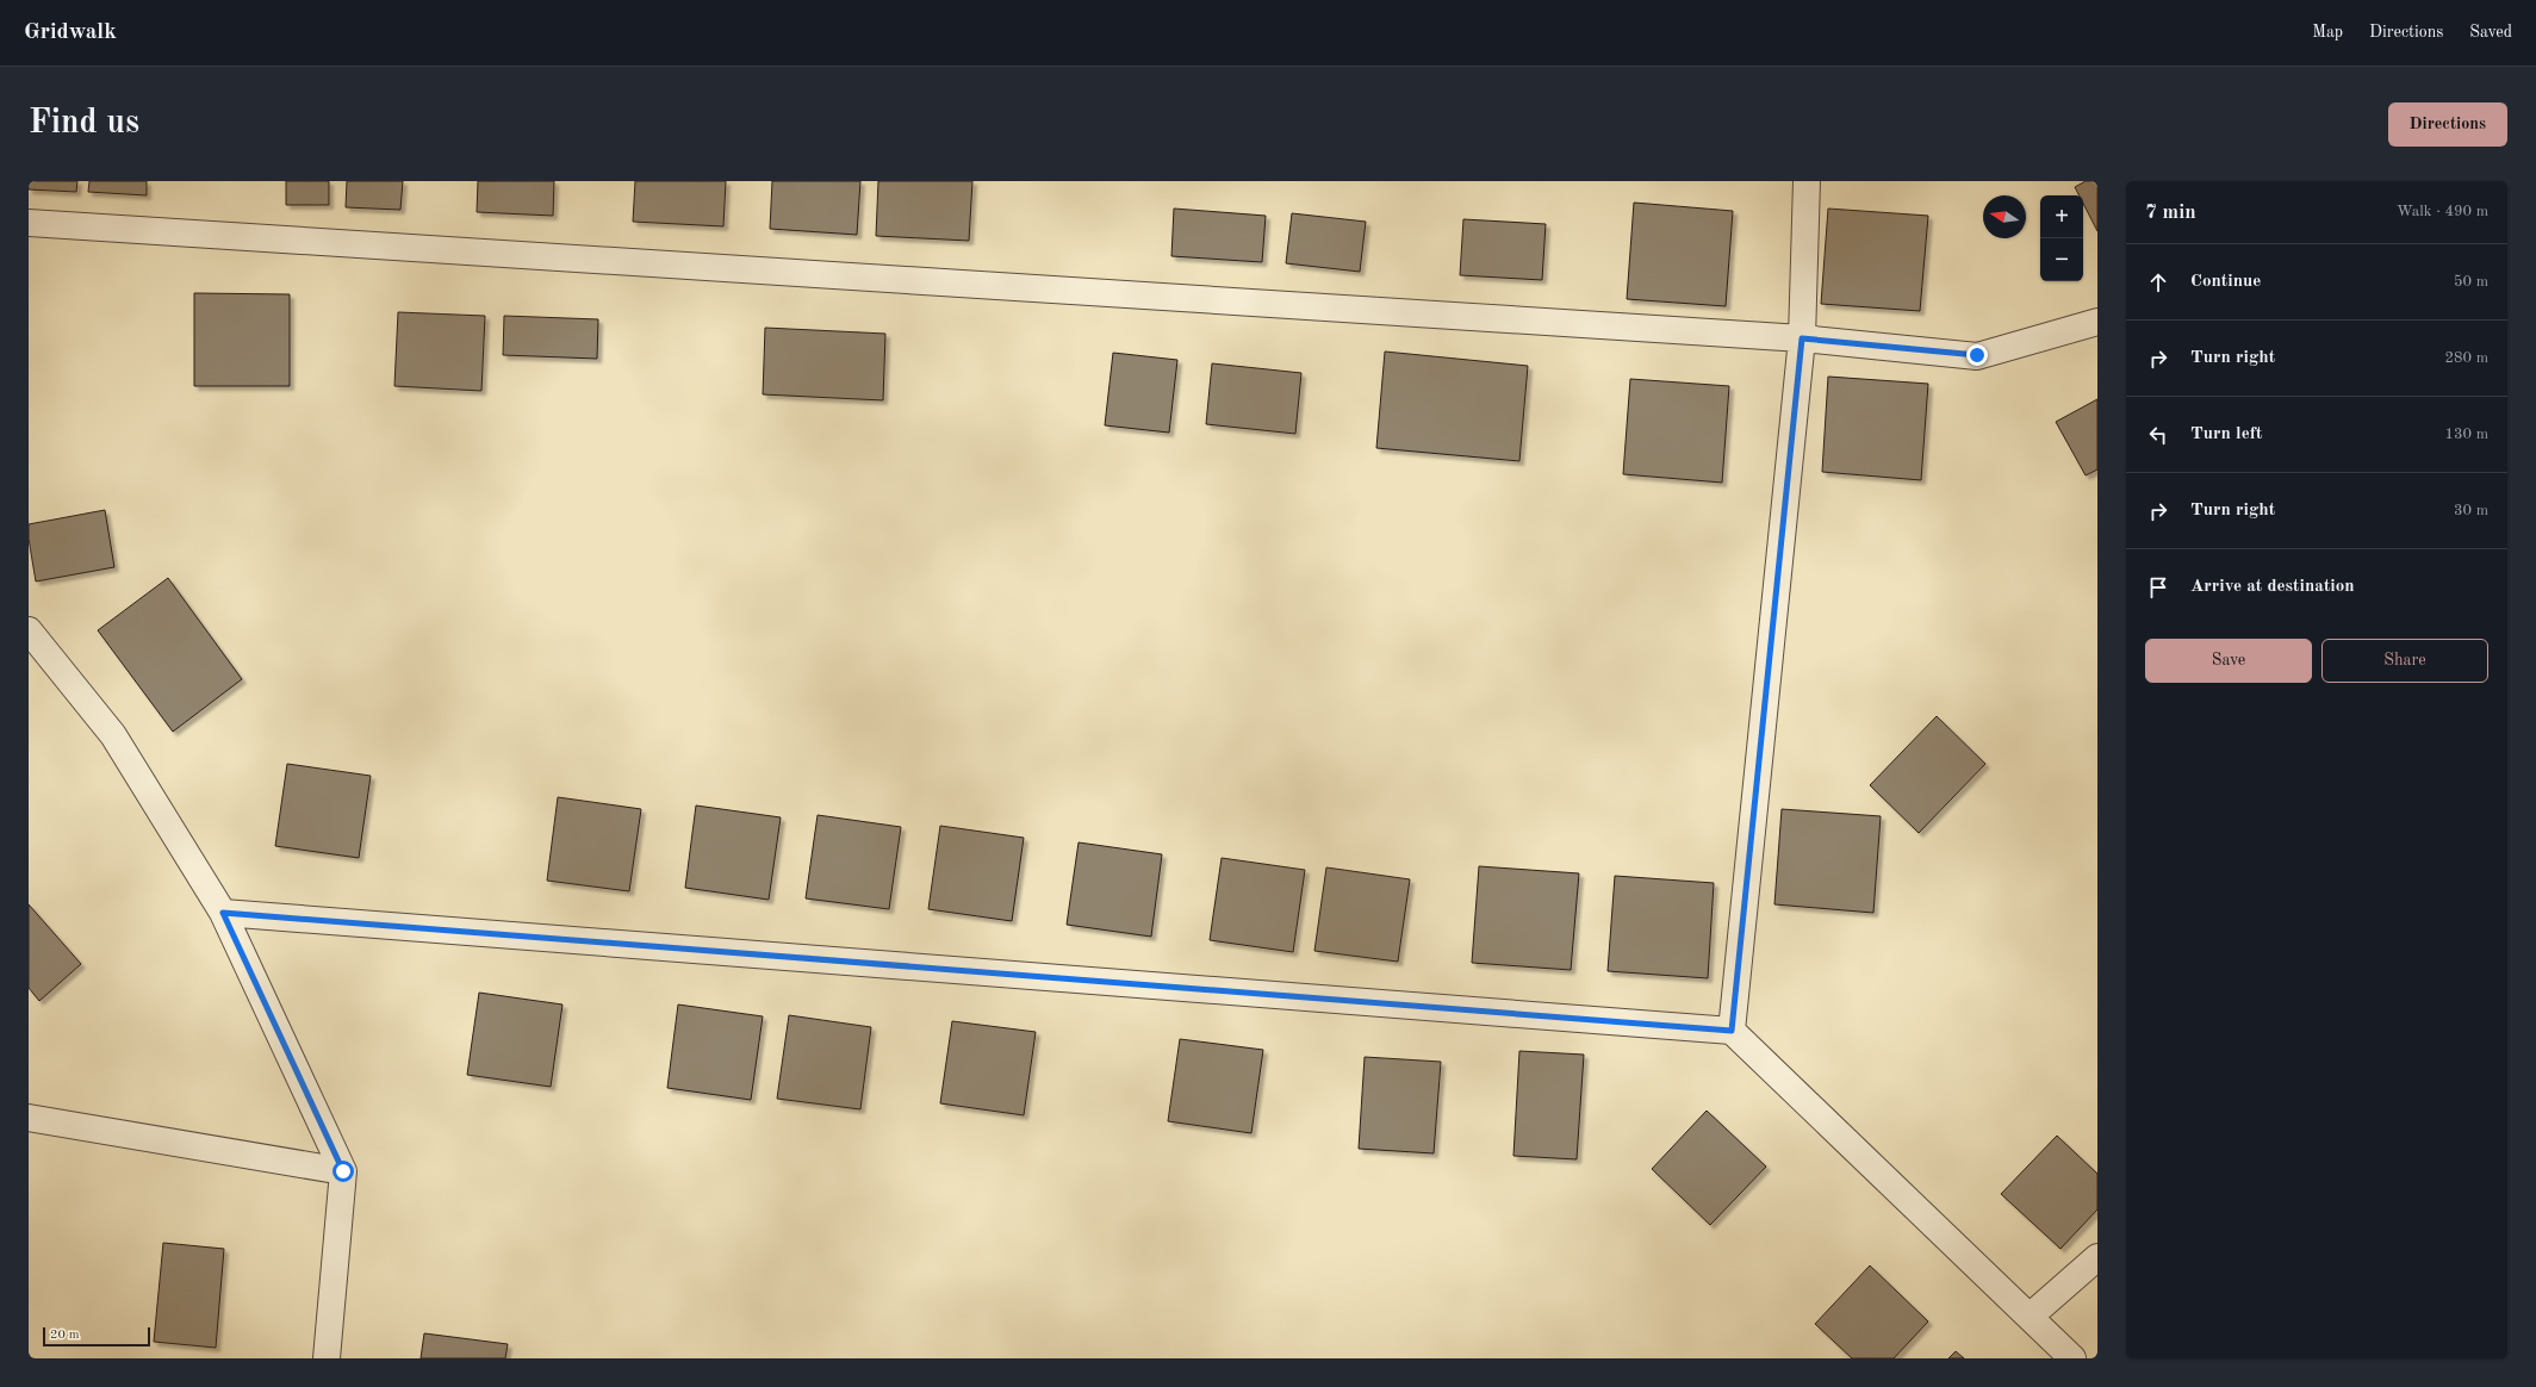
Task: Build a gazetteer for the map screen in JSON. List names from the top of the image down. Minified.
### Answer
{"scale_bar":"20 m","north":"left","page":{"header":"Gridwalk","nav":["Map","Directions","Saved"],"buttons":["Directions",["Save","Share"]],"title":"Find us","heading":["7 min","Walk · 490 m"],"map_buttons":["+","−"],"list":[["Continue","50 m"],["Turn right","280 m"],["Turn left","130 m"],["Turn right","30 m"],"Arrive at destination"],"scale":"20 m"}}
